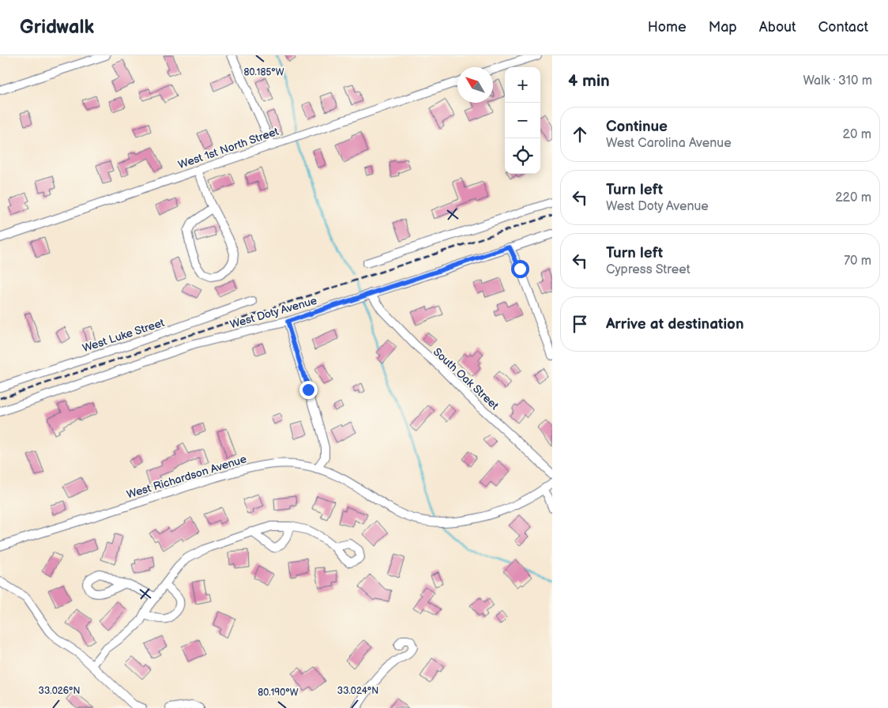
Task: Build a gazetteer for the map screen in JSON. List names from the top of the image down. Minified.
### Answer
{"streets":{"street":["West 1st North Street","West Doty Avenue","West Luke Street","South Oak Street","West Richardson Avenue"]},"crossings":[["West Doty Avenue","South Oak Street"]],"north":"top left","page":{"header":"Gridwalk","nav":["Home","Map","About","Contact"],"heading":["4 min","Walk · 310 m"],"map_buttons":["+","−"],"list":[["Continue","West Carolina Avenue","20 m"],["Turn left","West Doty Avenue","220 m"],["Turn left","Cypress Street","70 m"],"Arrive at destination"]},"coordinates":["80.185°W","33.026°N","33.024°N","80.190°W"]}
